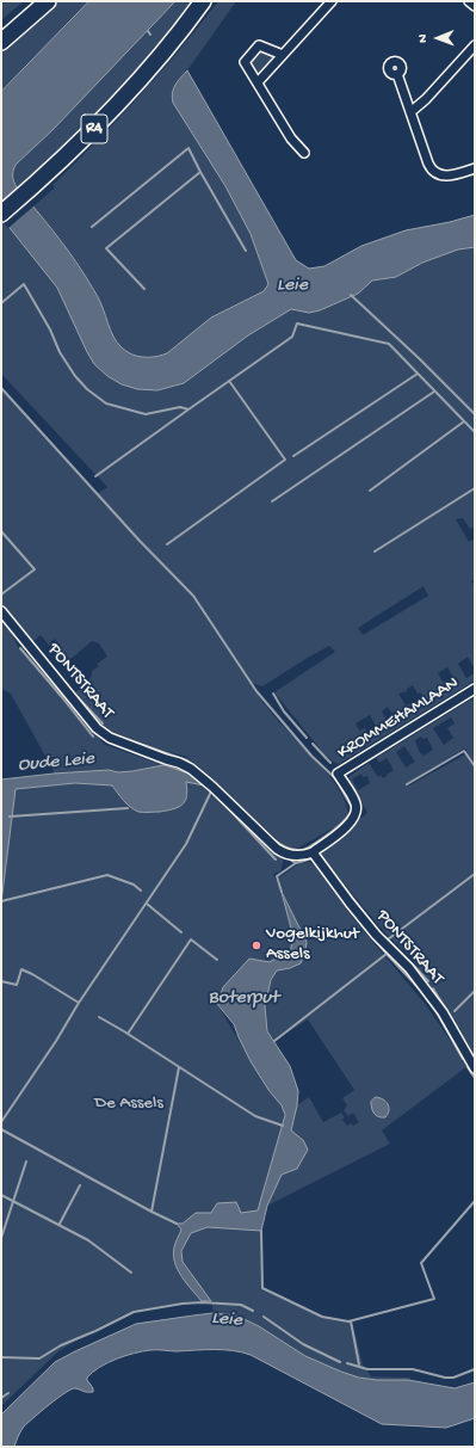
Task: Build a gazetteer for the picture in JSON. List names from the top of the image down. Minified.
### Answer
{"streets":{"highway":["R4"],"street":["PONTSTRAAT","KROMMEHAMLAAN"]},"crossings":[["PONTSTRAAT","KROMMEHAMLAAN"]],"water":["Leie","Oude Leie","Boterput"],"parks":["De Assels"],"places":["Vogelkijkhut Assels"],"north":"left"}
